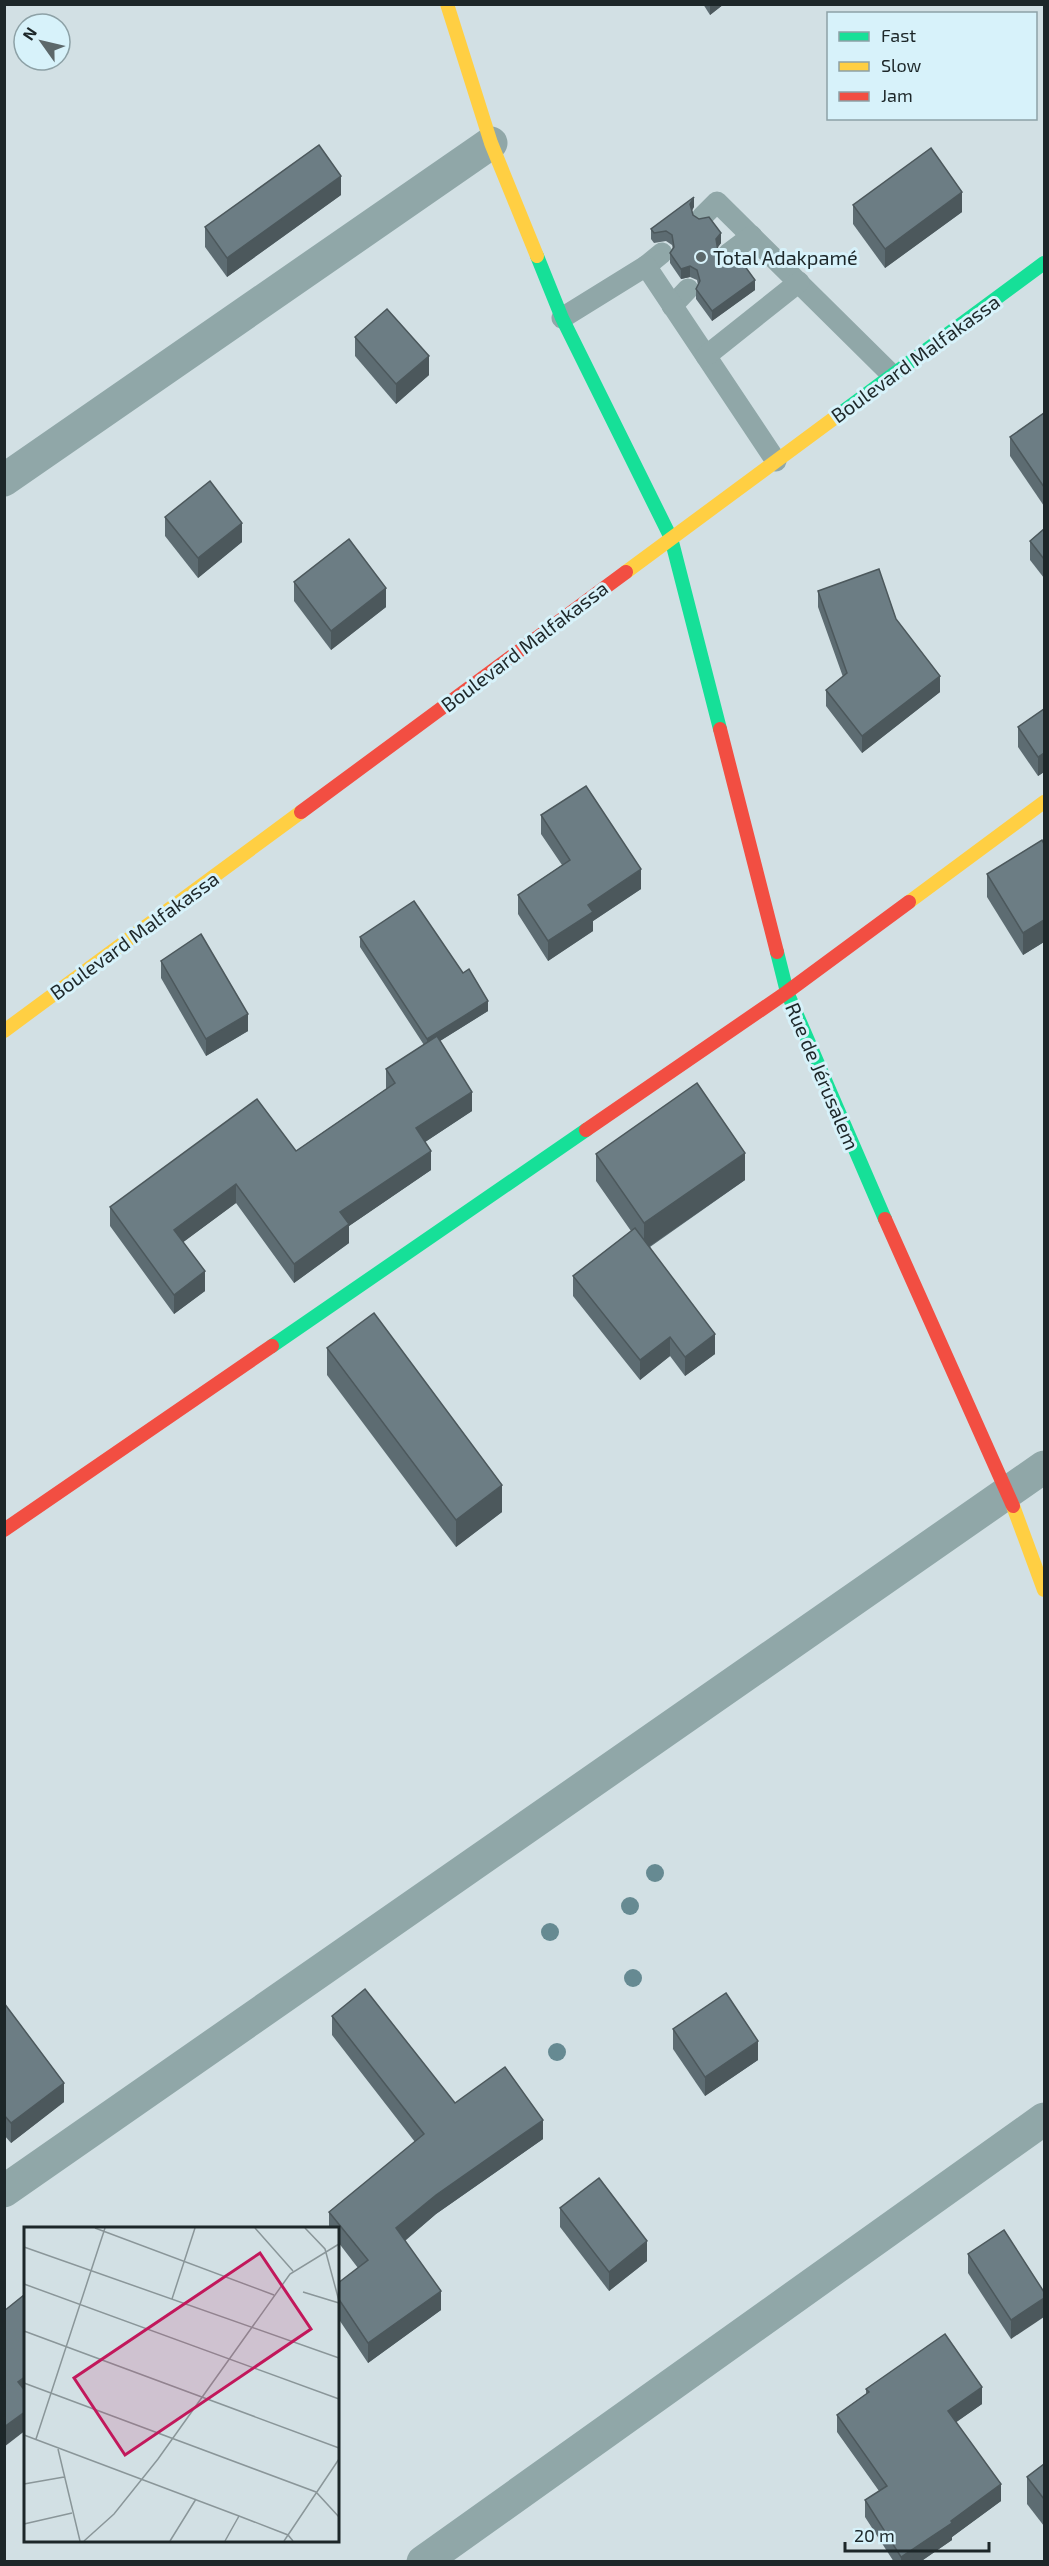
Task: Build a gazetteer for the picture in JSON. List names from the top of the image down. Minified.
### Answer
{"streets":{"street":["Boulevard Malfakassa","Rue de Jérusalem"]},"crossings":[["Boulevard Malfakassa","Rue de Jérusalem"]],"places":["Total Adakpamé"],"legend":["Fast","Slow","Jam"],"scale_bar":"20 m","north":"top left"}
